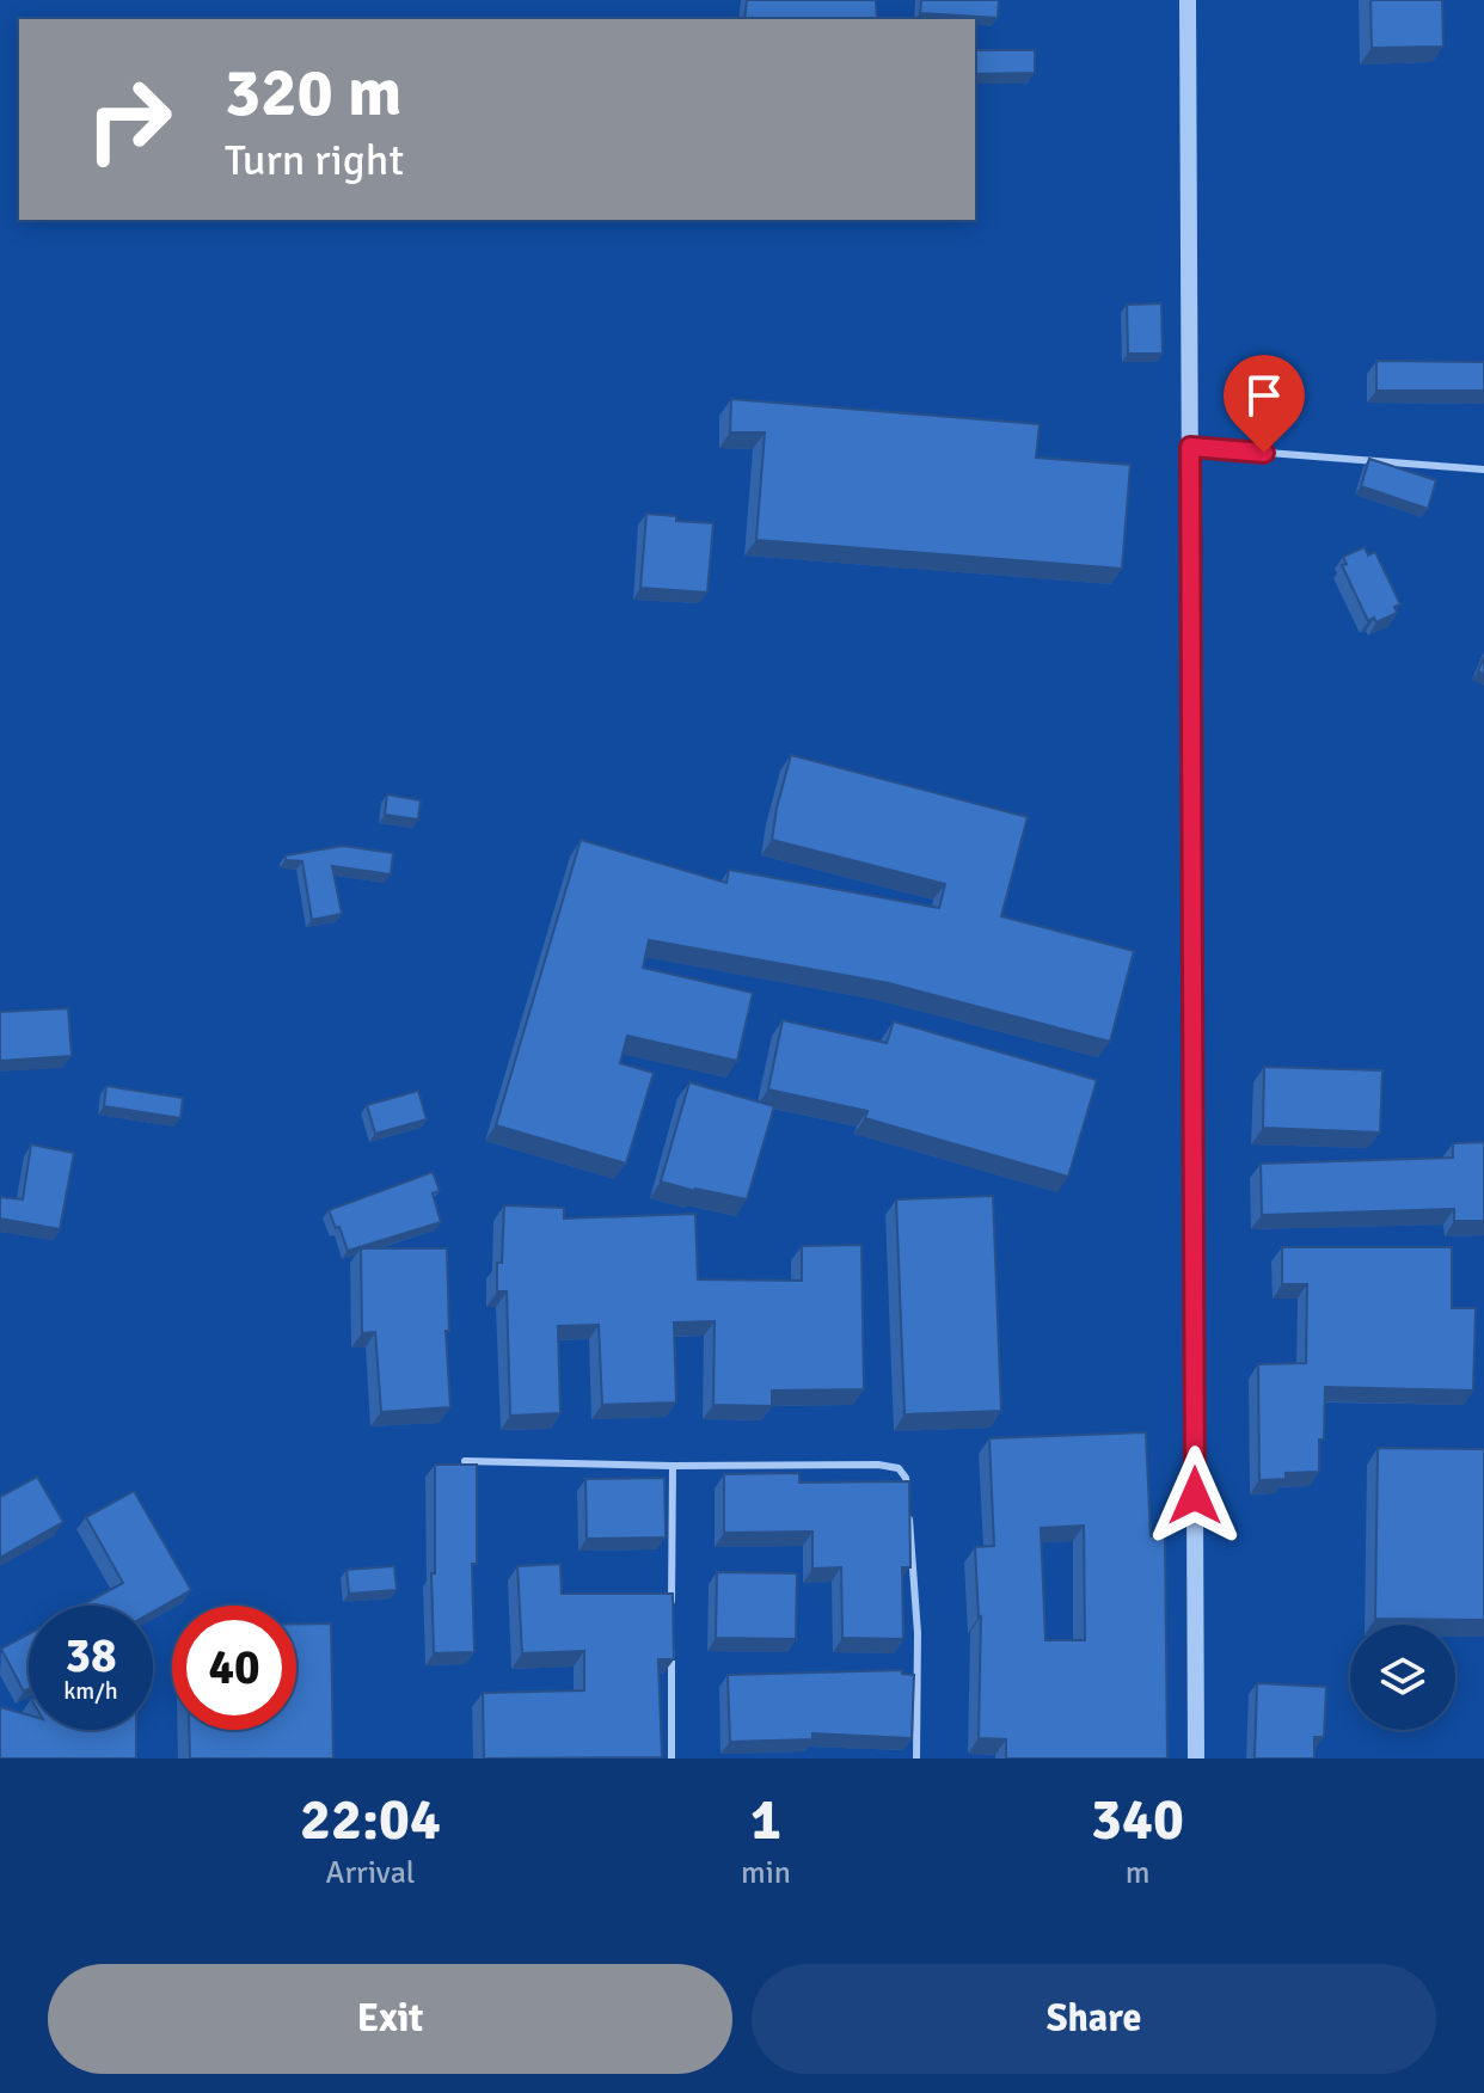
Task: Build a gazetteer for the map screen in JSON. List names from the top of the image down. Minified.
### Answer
{"page":{"turn":["320 m","Turn right"],"speed":"38 km/h","limit":"40","eta":["22:04","Arrival","1","min","340","m"],"buttons":["Exit","Share"]}}
